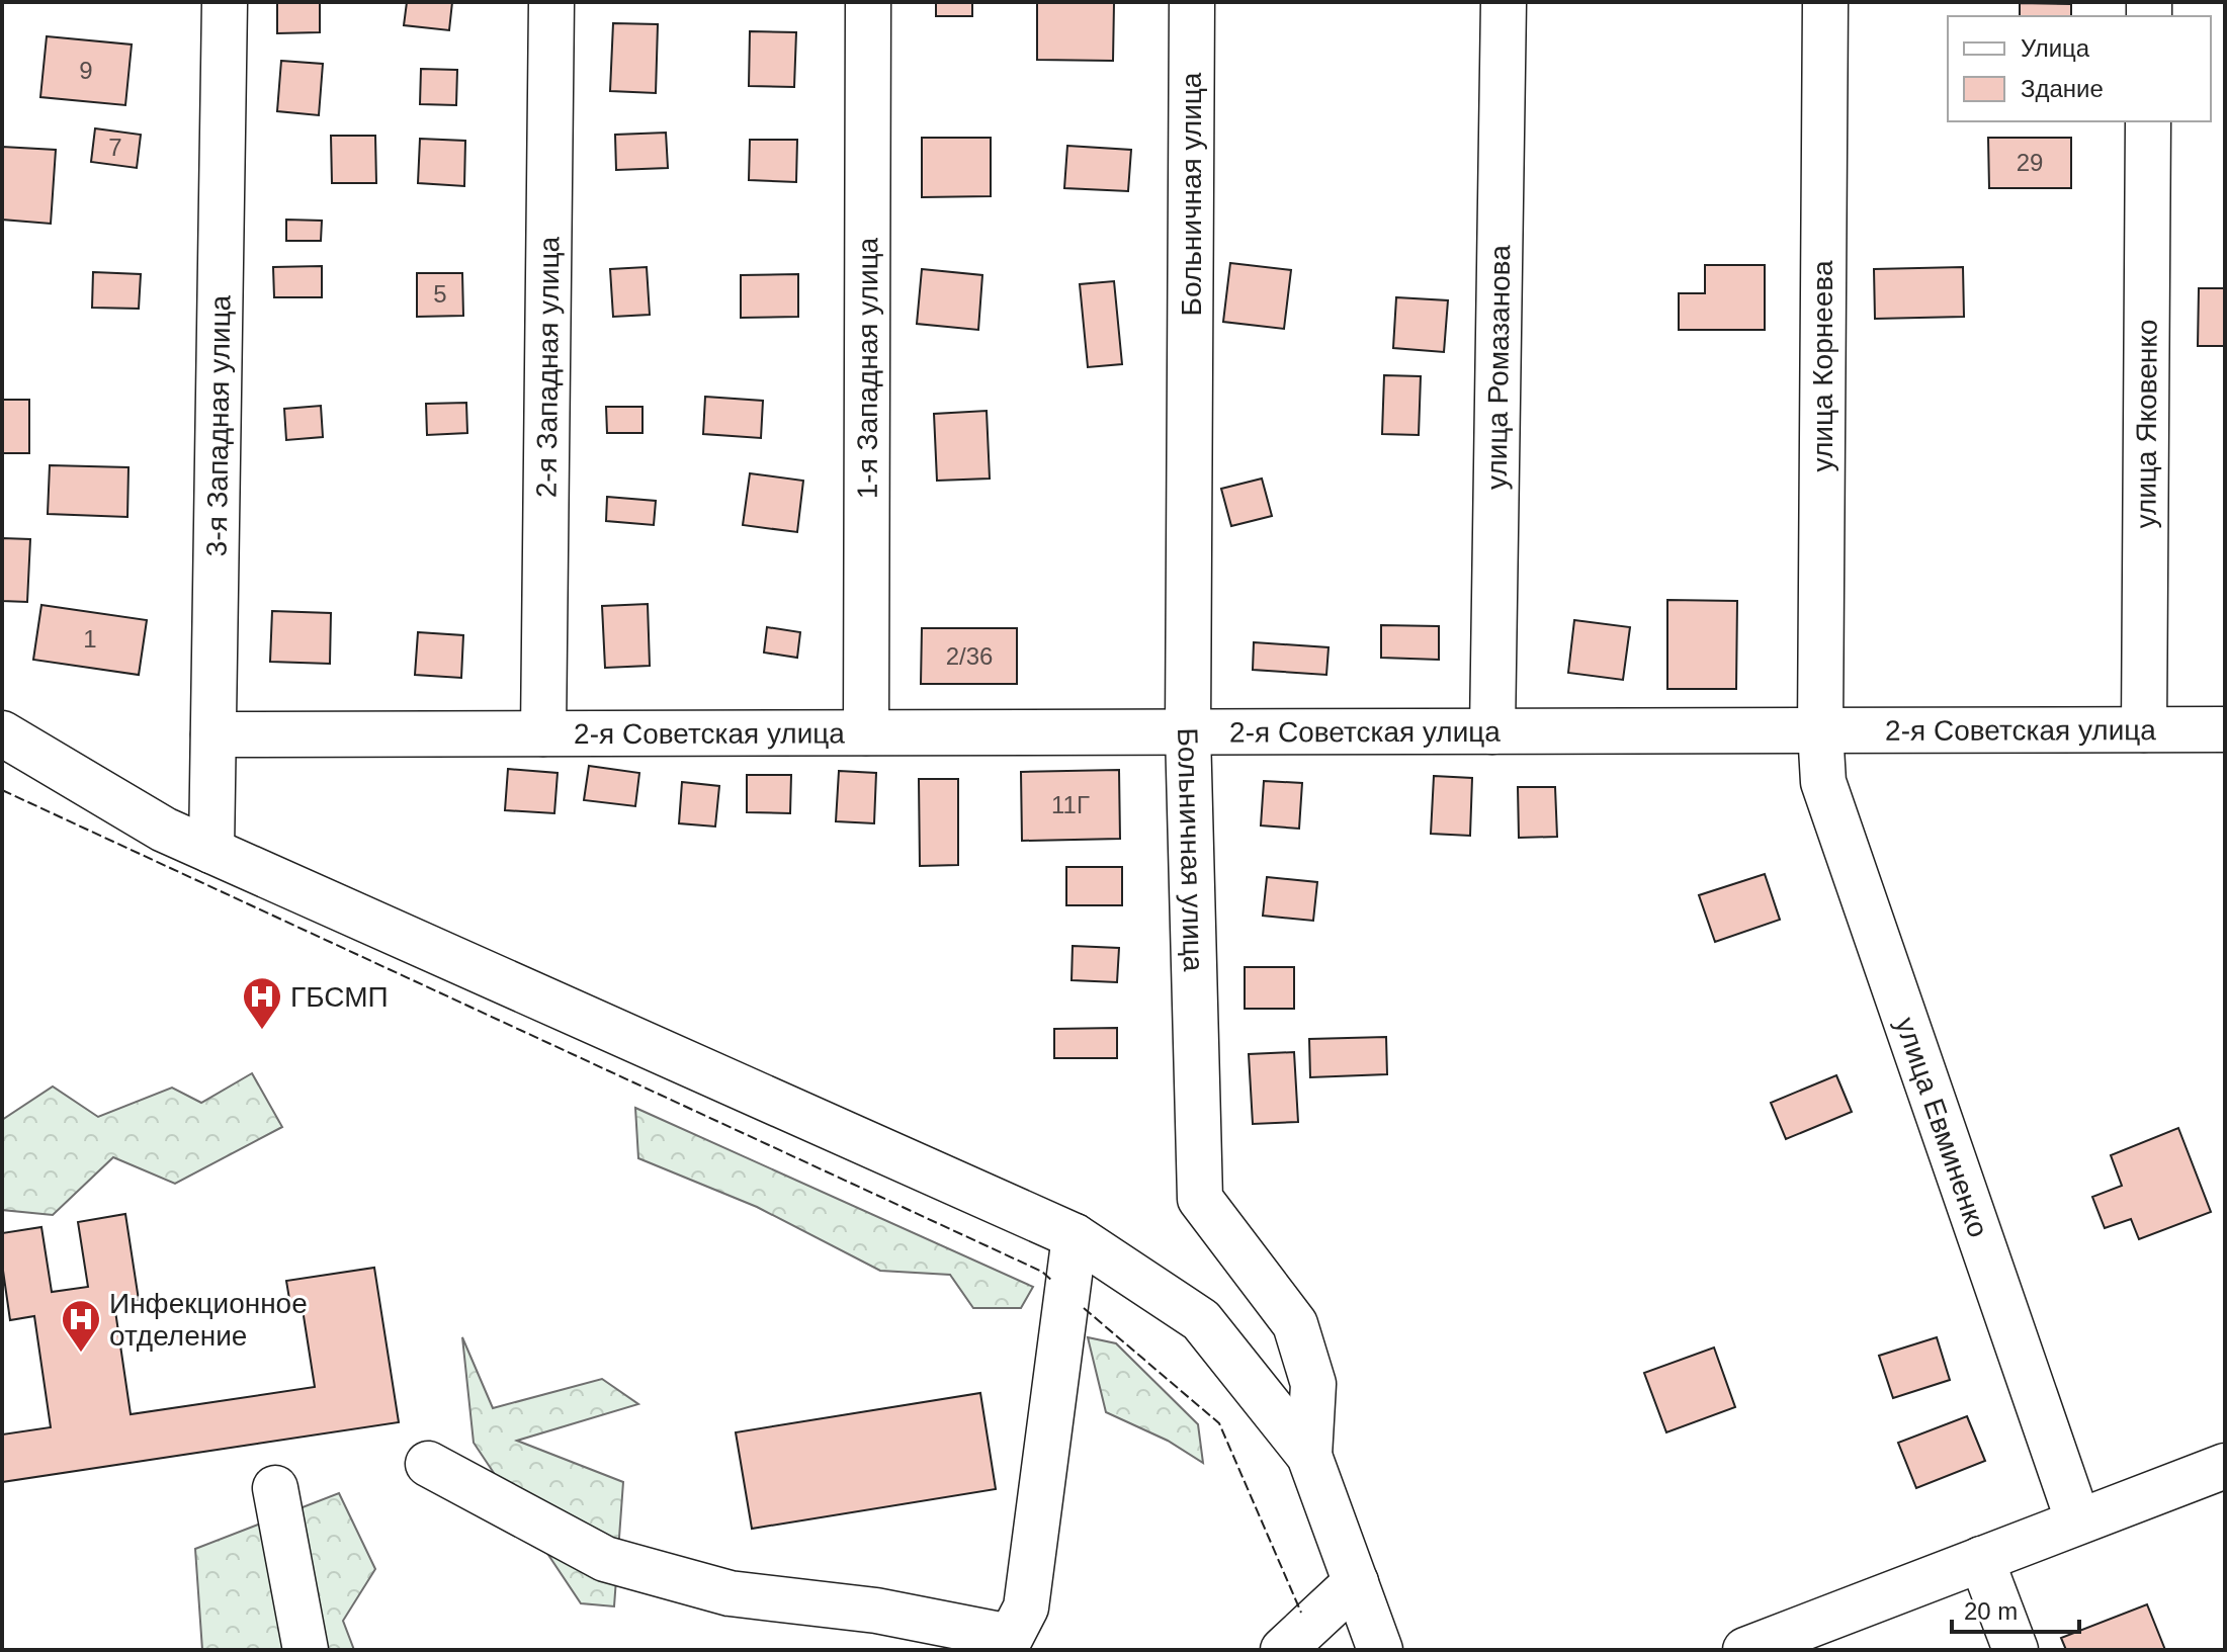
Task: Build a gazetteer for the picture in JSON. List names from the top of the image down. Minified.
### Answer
{"streets":{"street":["Больничная улица","улица Ромазанова","улица Корнеева","1-я Западная улица","2-я Западная улица","улица Яковенко","3-я Западная улица","2-я Советская улица","улица Евминенко"]},"crossings":[["Больничная улица","2-я Советская улица"],["улица Ромазанова","2-я Советская улица"],["улица Корнеева","2-я Советская улица"],["улица Корнеева","улица Евминенко"],["1-я Западная улица","2-я Советская улица"],["2-я Западная улица","2-я Советская улица"],["улица Яковенко","2-я Советская улица"],["3-я Западная улица","2-я Советская улица"],["2-я Советская улица","улица Евминенко"]],"places":{"hospital":["ГБСМП","Инфекционное отделение"]},"house_numbers":["9","7","29","5","1","2/36","11Г"],"legend":["Улица","Здание"],"scale_bar":"20 m"}
